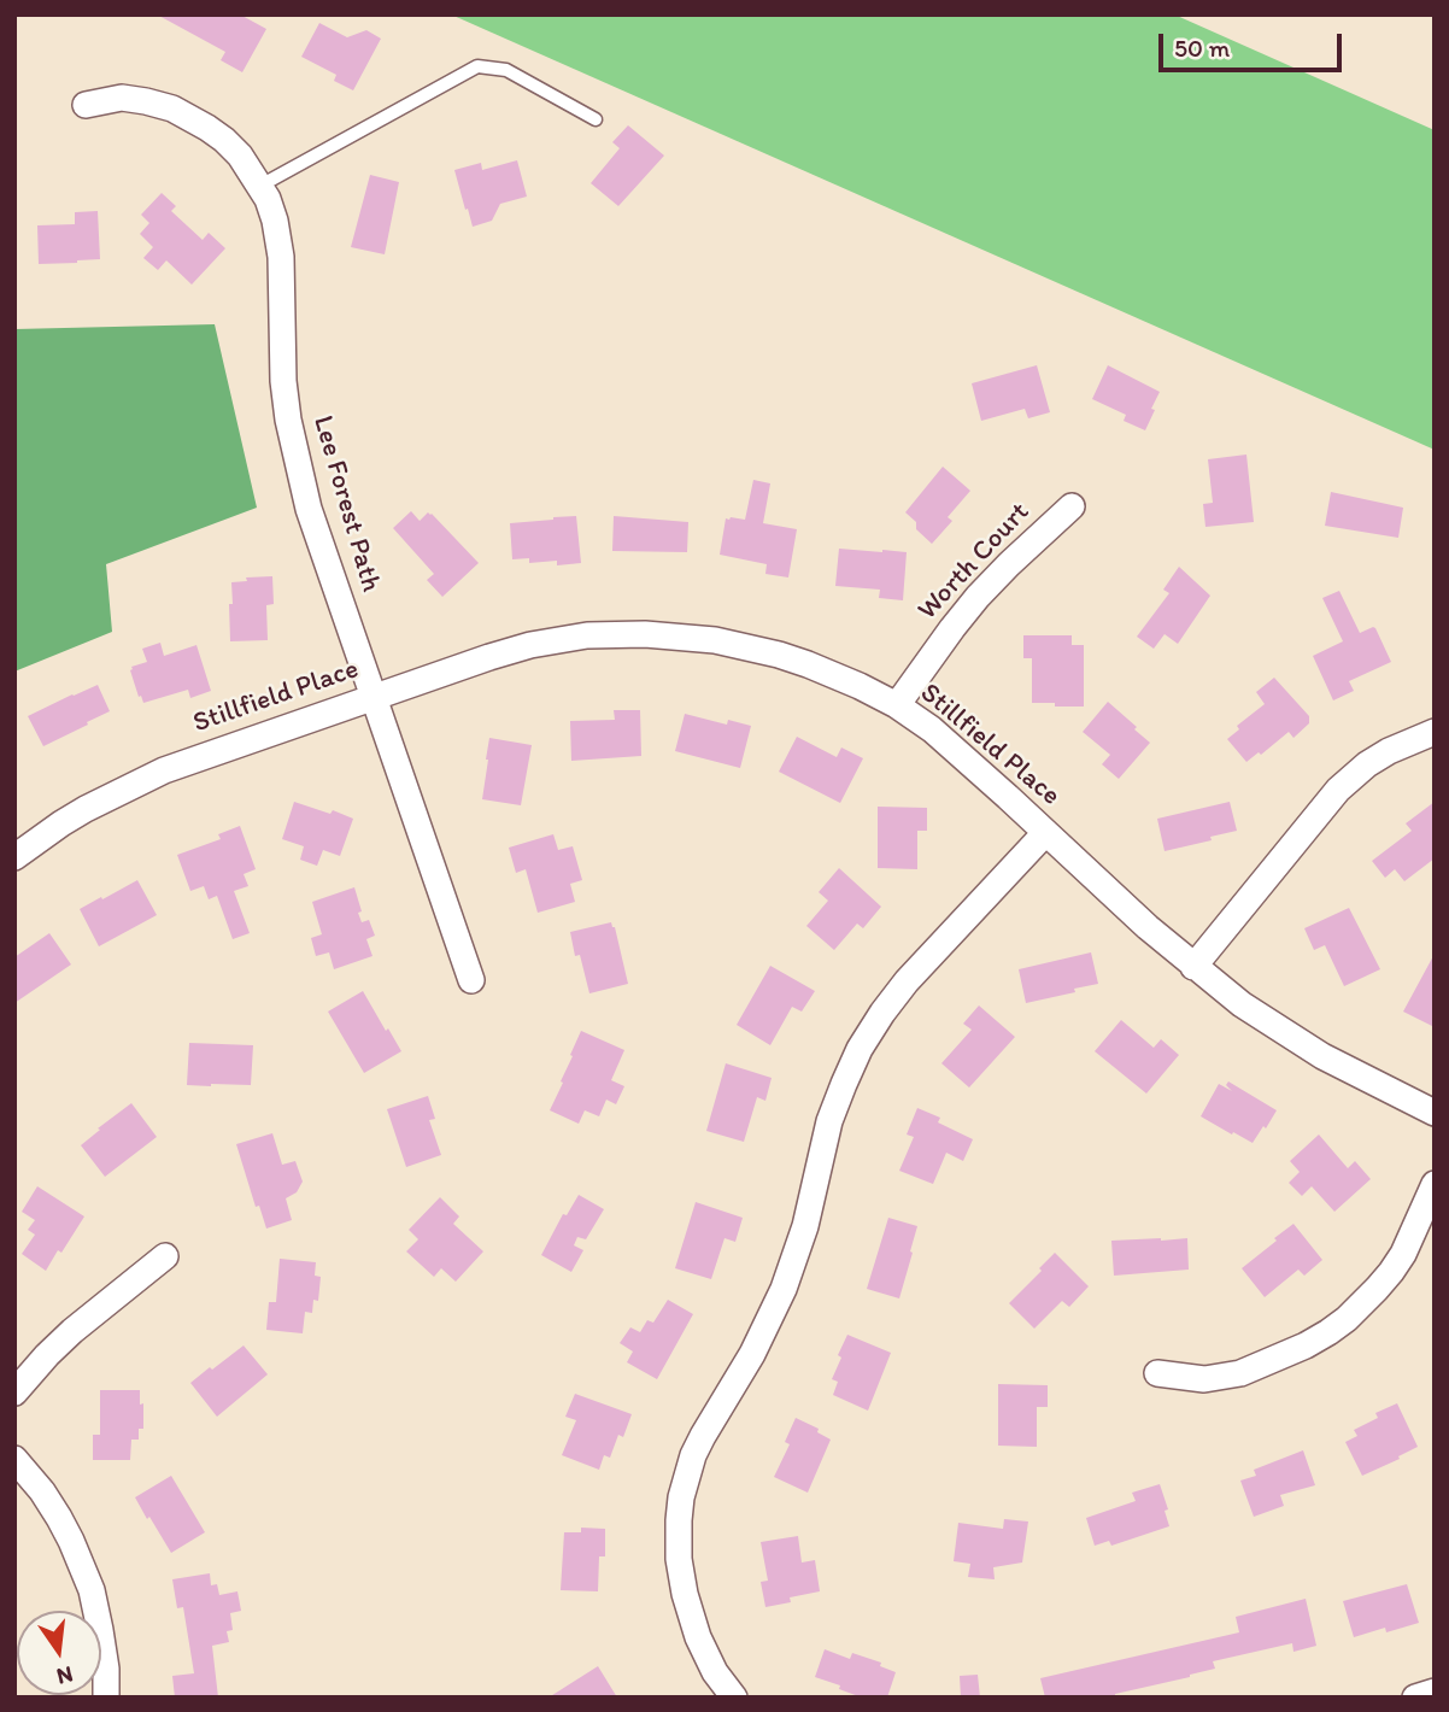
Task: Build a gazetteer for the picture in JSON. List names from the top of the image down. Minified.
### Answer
{"streets":{"street":["Lee Forest Path","Worth Court","Stillfield Place"]},"crossings":[["Lee Forest Path","Stillfield Place"],["Worth Court","Stillfield Place"]],"scale_bar":"50 m","north":"bottom"}
